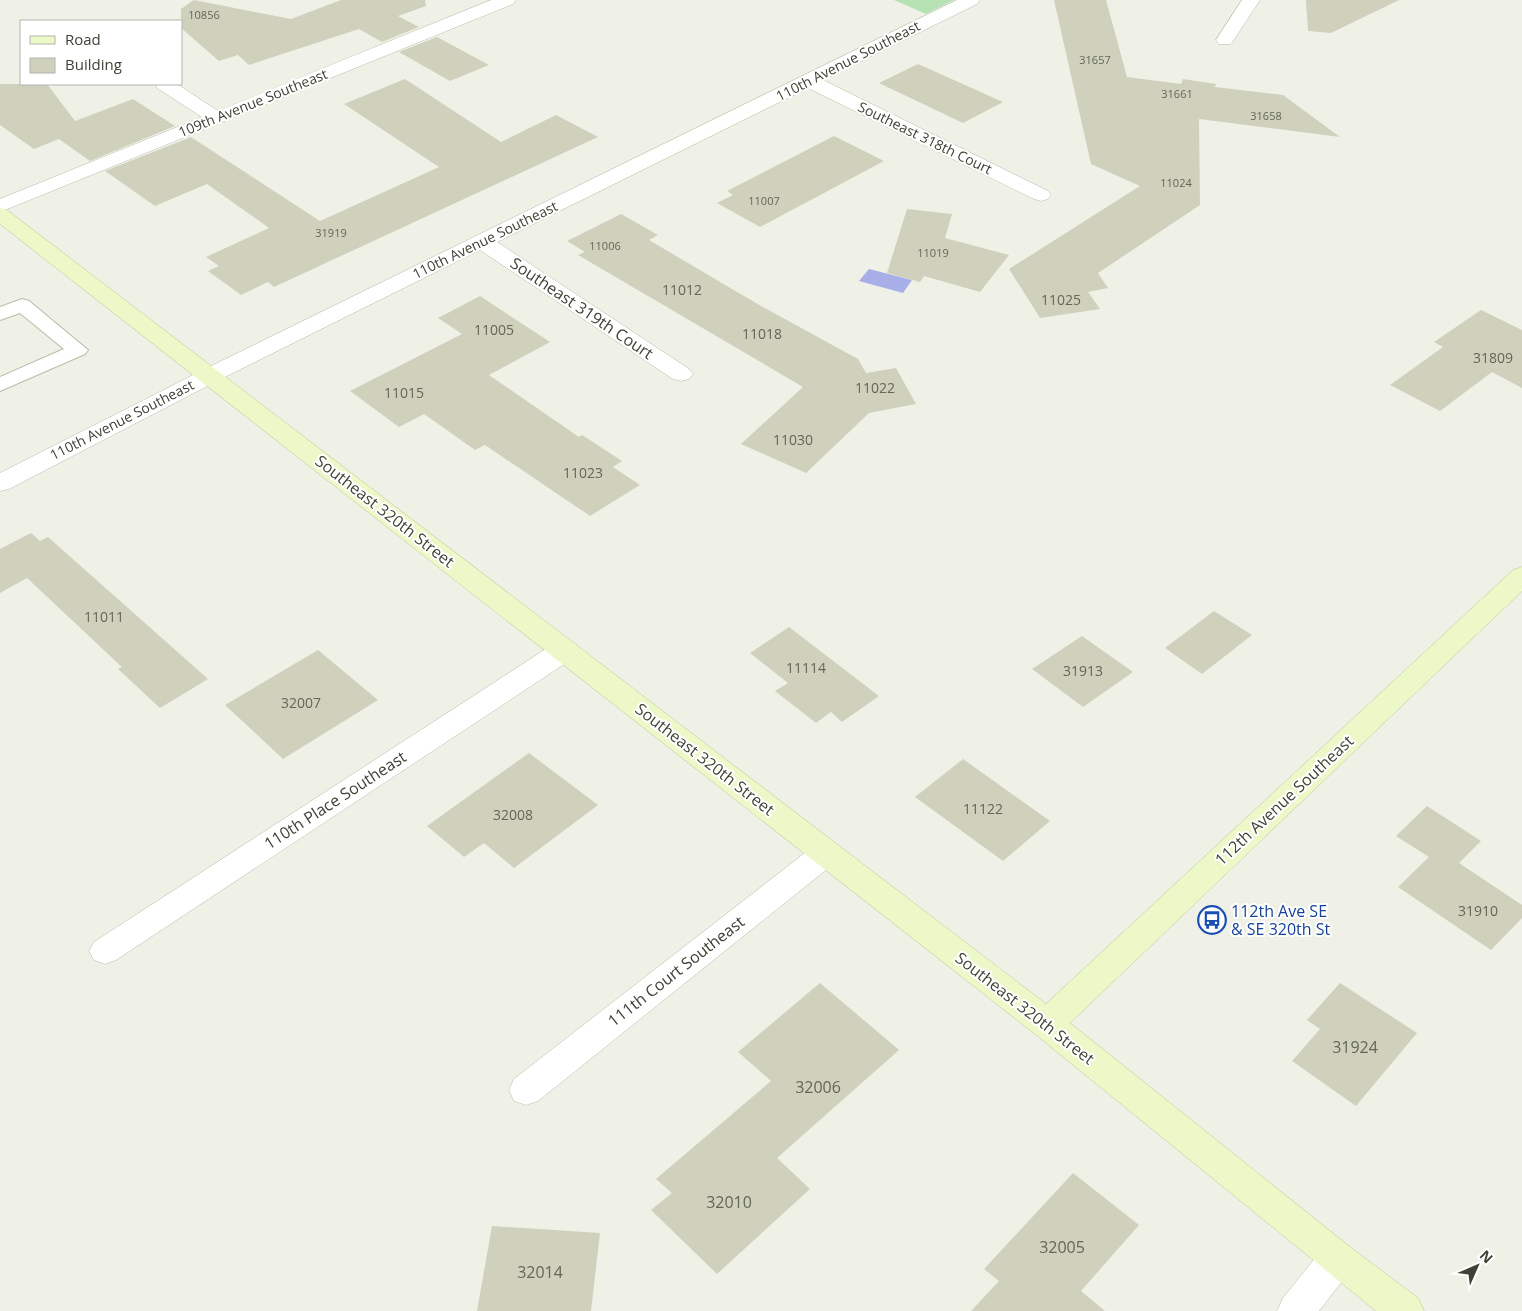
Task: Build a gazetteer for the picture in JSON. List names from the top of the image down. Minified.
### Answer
{"streets":{"street":["110th Avenue Southeast","109th Avenue Southeast","Southeast 318th Court","Southeast 319th Court","Southeast 320th Street","110th Place Southeast","112th Avenue Southeast","111th Court Southeast"]},"crossings":[["110th Avenue Southeast","Southeast 318th Court"],["110th Avenue Southeast","Southeast 319th Court"],["110th Avenue Southeast","Southeast 320th Street"],["Southeast 320th Street","110th Place Southeast"],["Southeast 320th Street","112th Avenue Southeast"],["Southeast 320th Street","111th Court Southeast"]],"places":{"bus stop":["112th Ave SE & SE 320th St"]},"house_numbers":["10856","31657","31661","31658","11024","11007","31919","11006","11019","11012","11025","11005","11018","31809","11022","11015","11030","11023","11011","11114","31913","32007","11122","32008","31910","31924","32006","32010","32005","32014"],"legend":["Road","Building"],"north":"top right"}
